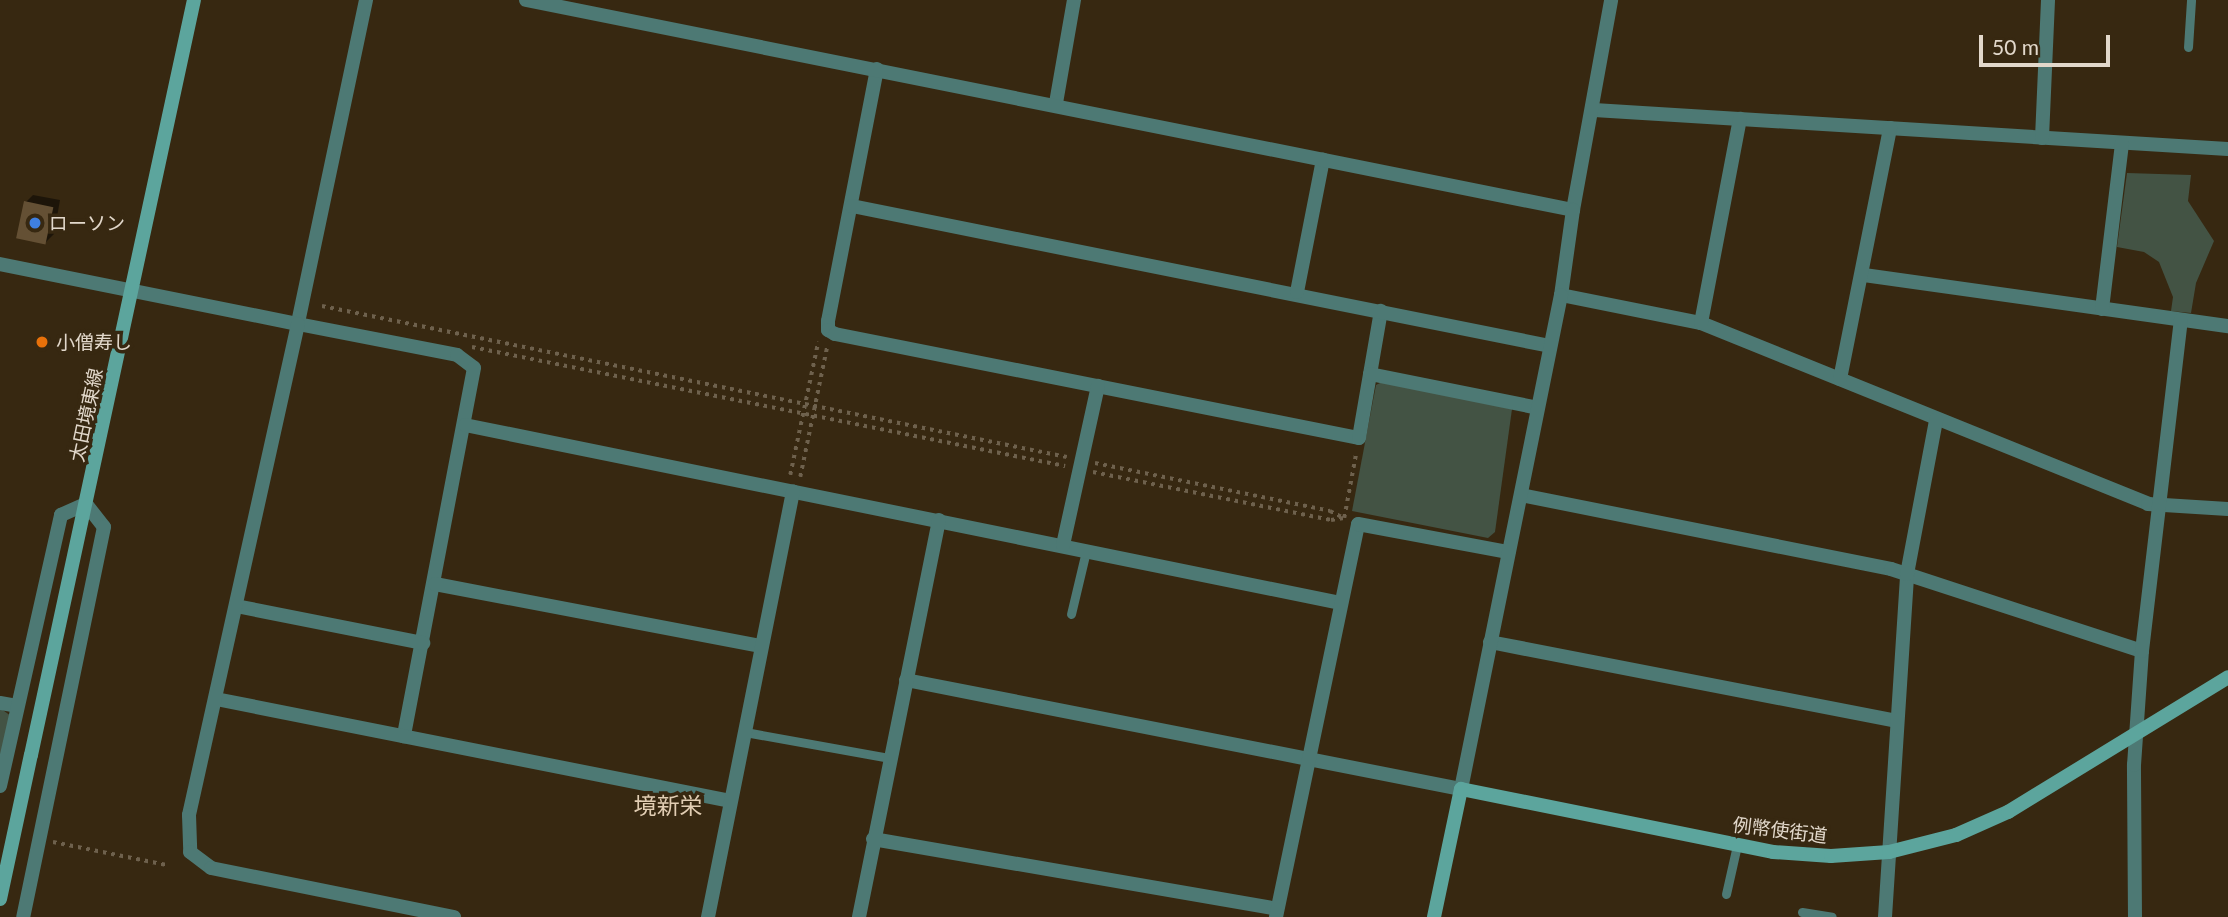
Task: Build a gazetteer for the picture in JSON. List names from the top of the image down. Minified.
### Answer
{"streets":{"main road":["太田境東線","例幣使街道"]},"districts":["境新栄"],"places":["ローソン","小僧寿し"],"scale_bar":"50 m"}
